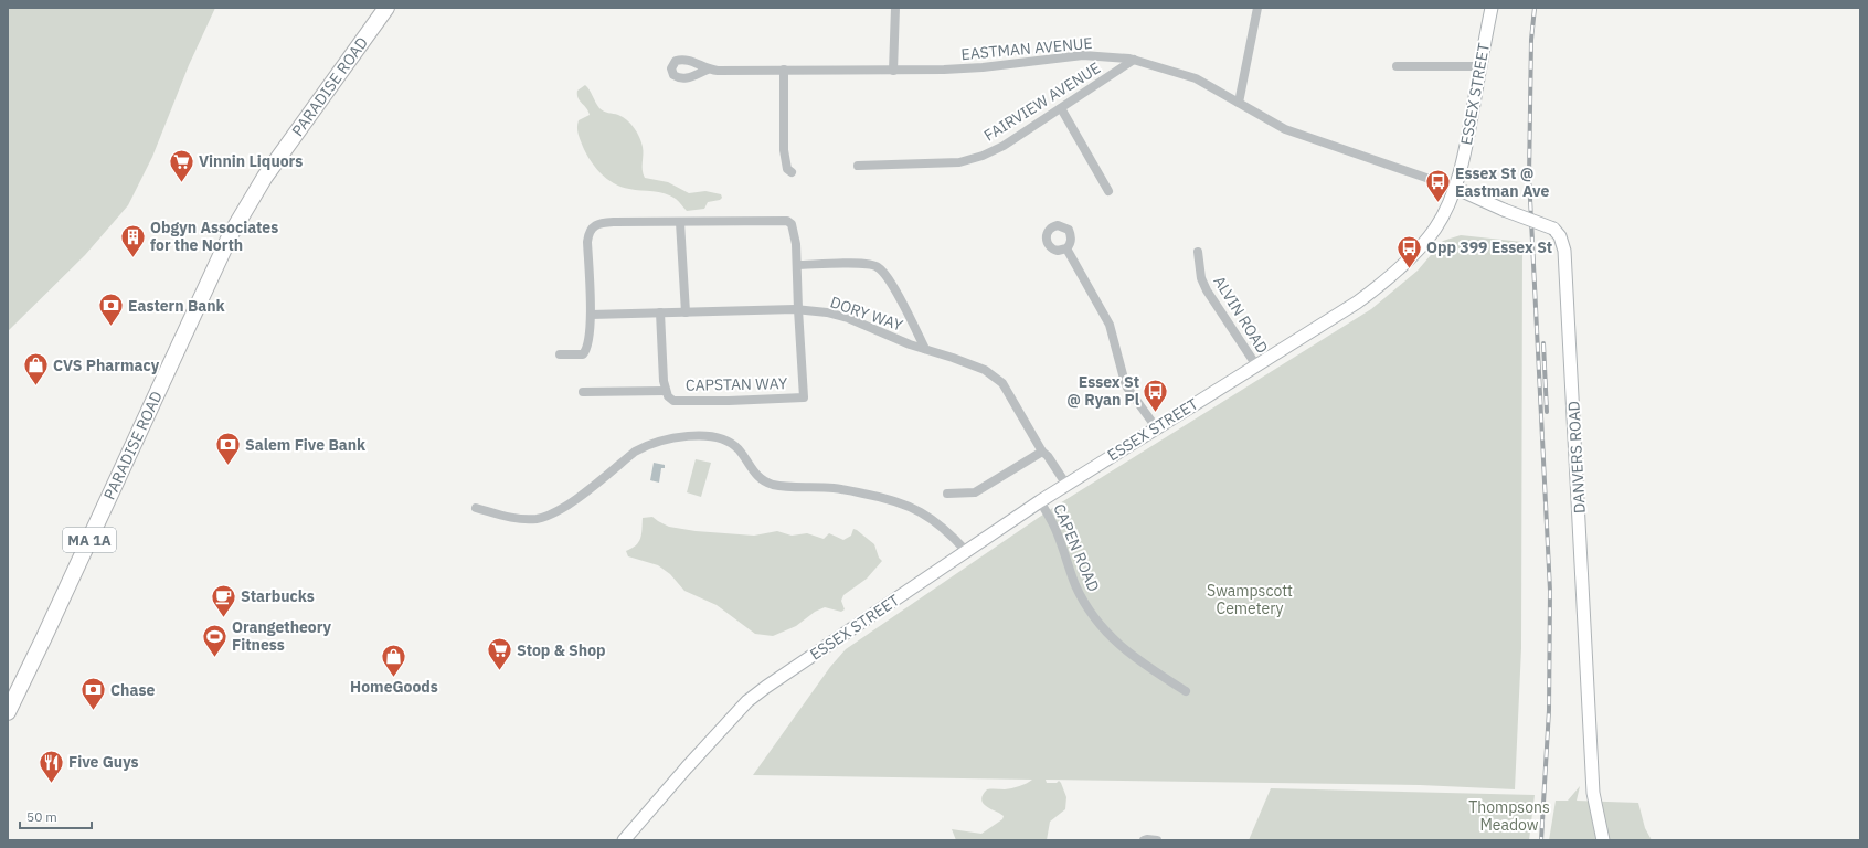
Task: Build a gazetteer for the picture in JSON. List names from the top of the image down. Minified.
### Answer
{"streets":{"highway":["PARADISE ROAD","MA 1A"],"main road":["ESSEX STREET","DANVERS ROAD"],"street":["EASTMAN AVENUE","FAIRVIEW AVENUE","DORY WAY","ALVIN ROAD","CAPSTAN WAY","CAPEN ROAD"]},"crossings":[["EASTMAN AVENUE","ESSEX STREET"],["EASTMAN AVENUE","FAIRVIEW AVENUE"],["EASTMAN AVENUE","DANVERS ROAD"],["ESSEX STREET","DORY WAY"],["ESSEX STREET","ALVIN ROAD"],["ESSEX STREET","DANVERS ROAD"],["ESSEX STREET","CAPEN ROAD"],["DORY WAY","CAPSTAN WAY"]],"parks":["Swampscott Cemetery","Thompsons Meadow"],"places":{"supermarket":["Vinnin Liquors","Stop & Shop"],"bus stop":["Essex St @ Eastman Ave","Opp 399 Essex St","Essex St @ Ryan Pl"],"building":["Obgyn Associates for the North"],"bank":["Eastern Bank","Salem Five Bank","Chase"],"shop":["CVS Pharmacy","HomeGoods"],"cafe":["Starbucks"],"sports":["Orangetheory Fitness"],"restaurant":["Five Guys"]},"scale_bar":"50 m"}
